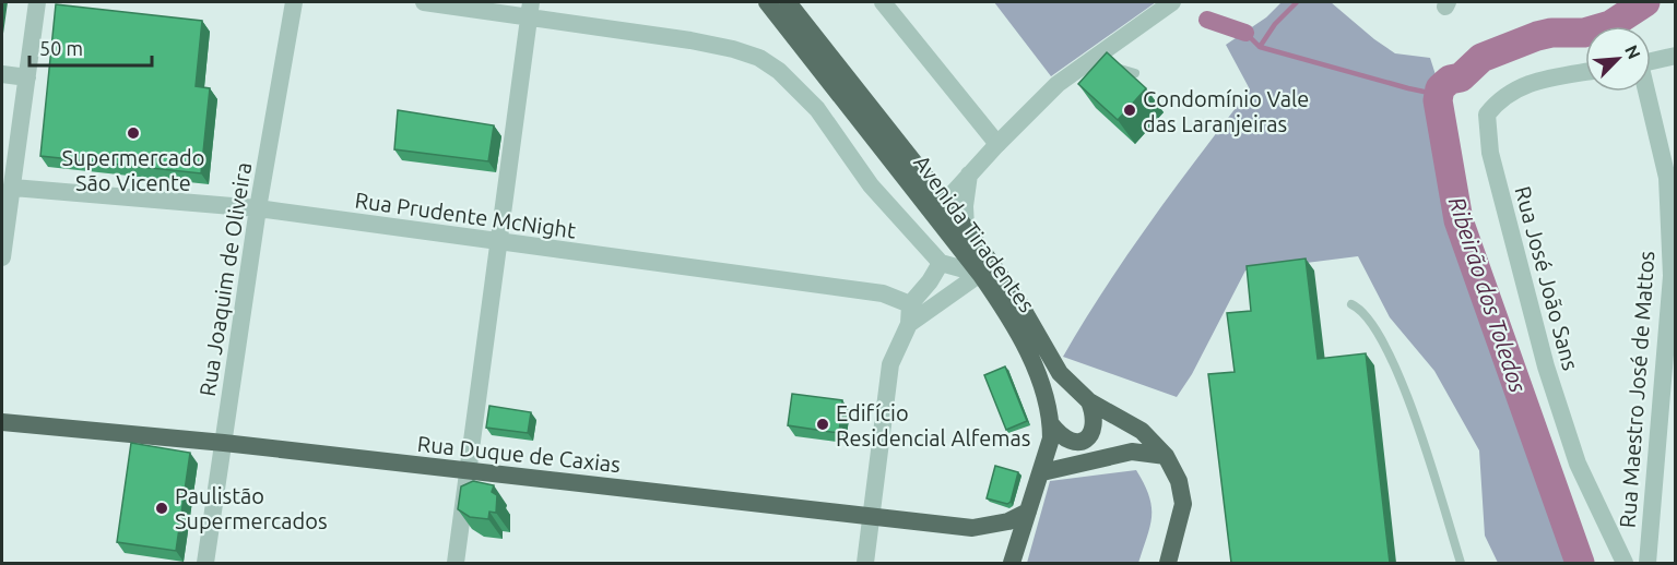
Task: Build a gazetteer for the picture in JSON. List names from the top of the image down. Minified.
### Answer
{"streets":{"main road":["Avenida Tiradentes","Rua Duque de Caxias"],"street":["Rua Prudente McNight","Rua José João Sans","Rua Joaquim de Oliveira","Rua Maestro José de Mattos"]},"crossings":[["Rua Prudente McNight","Rua Joaquim de Oliveira"],["Avenida Tiradentes","Rua Duque de Caxias"],["Rua Joaquim de Oliveira","Rua Duque de Caxias"]],"water":["Ribeirão dos Toledos"],"places":["Condomínio Vale das Laranjeiras","Supermercado São Vicente","Edifício Residencial Alfemas","Paulistão Supermercados"],"scale_bar":"50 m","north":"top right"}
